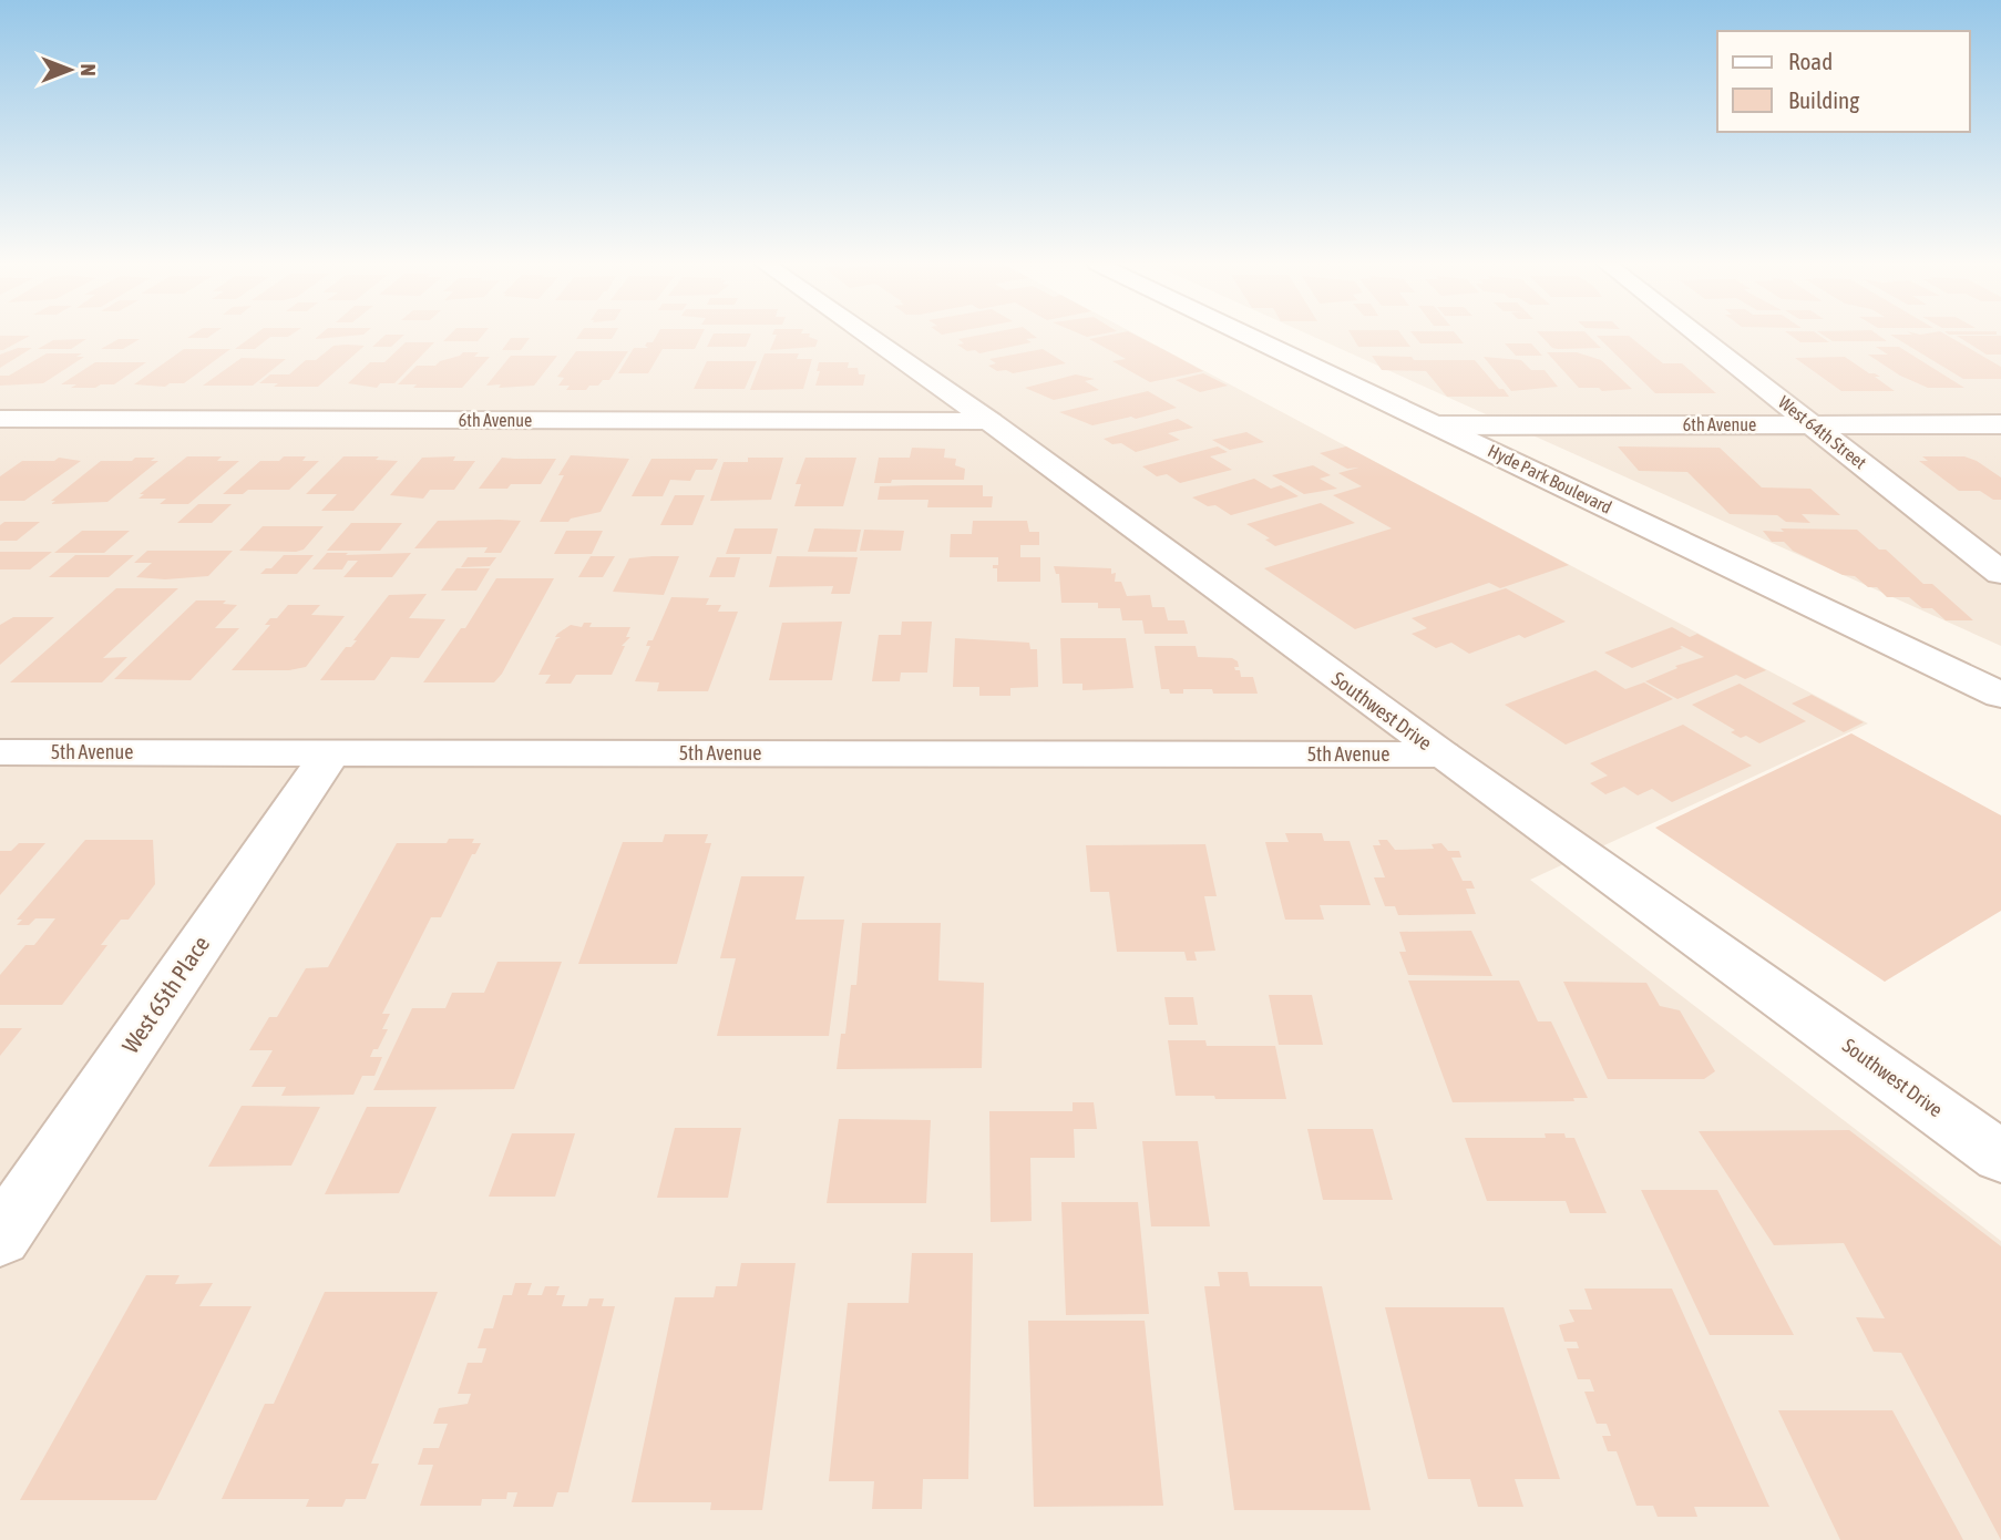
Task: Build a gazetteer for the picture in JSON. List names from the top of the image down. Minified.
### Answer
{"streets":{"street":["6th Avenue","West 64th Street","Hyde Park Boulevard","Southwest Drive","5th Avenue","West 65th Place"]},"crossings":[["6th Avenue","West 64th Street"],["6th Avenue","Hyde Park Boulevard"],["6th Avenue","Southwest Drive"],["Southwest Drive","5th Avenue"],["5th Avenue","West 65th Place"]],"legend":["Road","Building"],"north":"right"}
